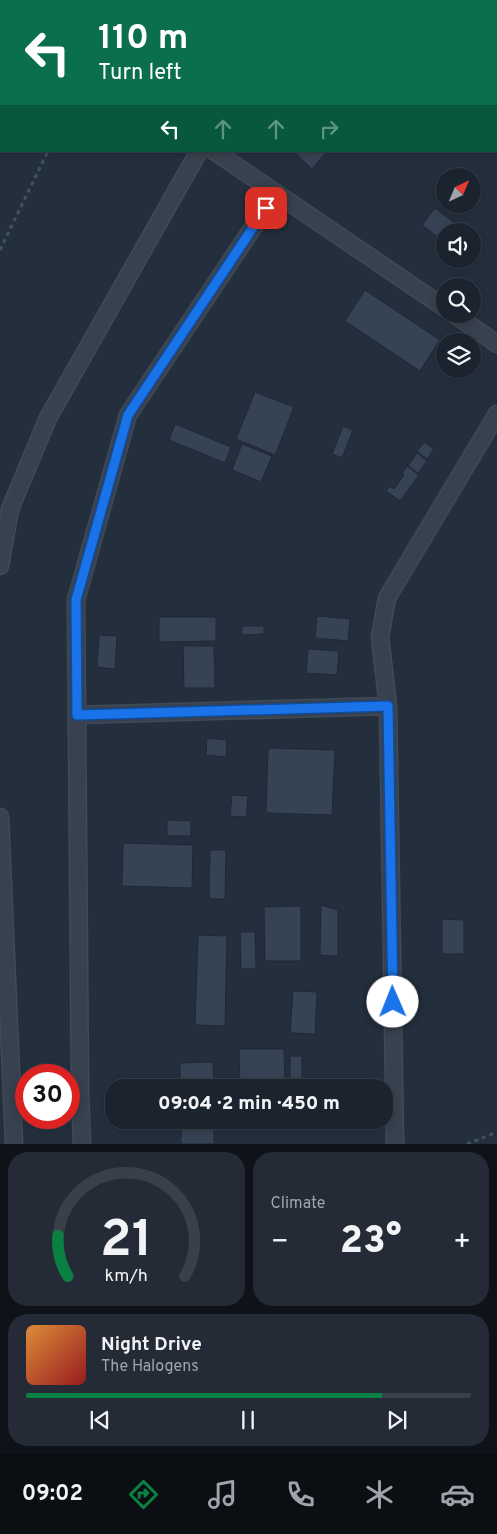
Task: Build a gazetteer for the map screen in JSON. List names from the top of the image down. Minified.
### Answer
{"north":"top right","page":{"turn":["110 m","Turn left"],"limit":"30","trip":"09:04 · 2 min · 450 m","tile":"Climate","heat":["−","23°","+"],"song":["Night Drive","The Halogens"],"tabs":"09:02","gauge":["21","km/h"]}}
